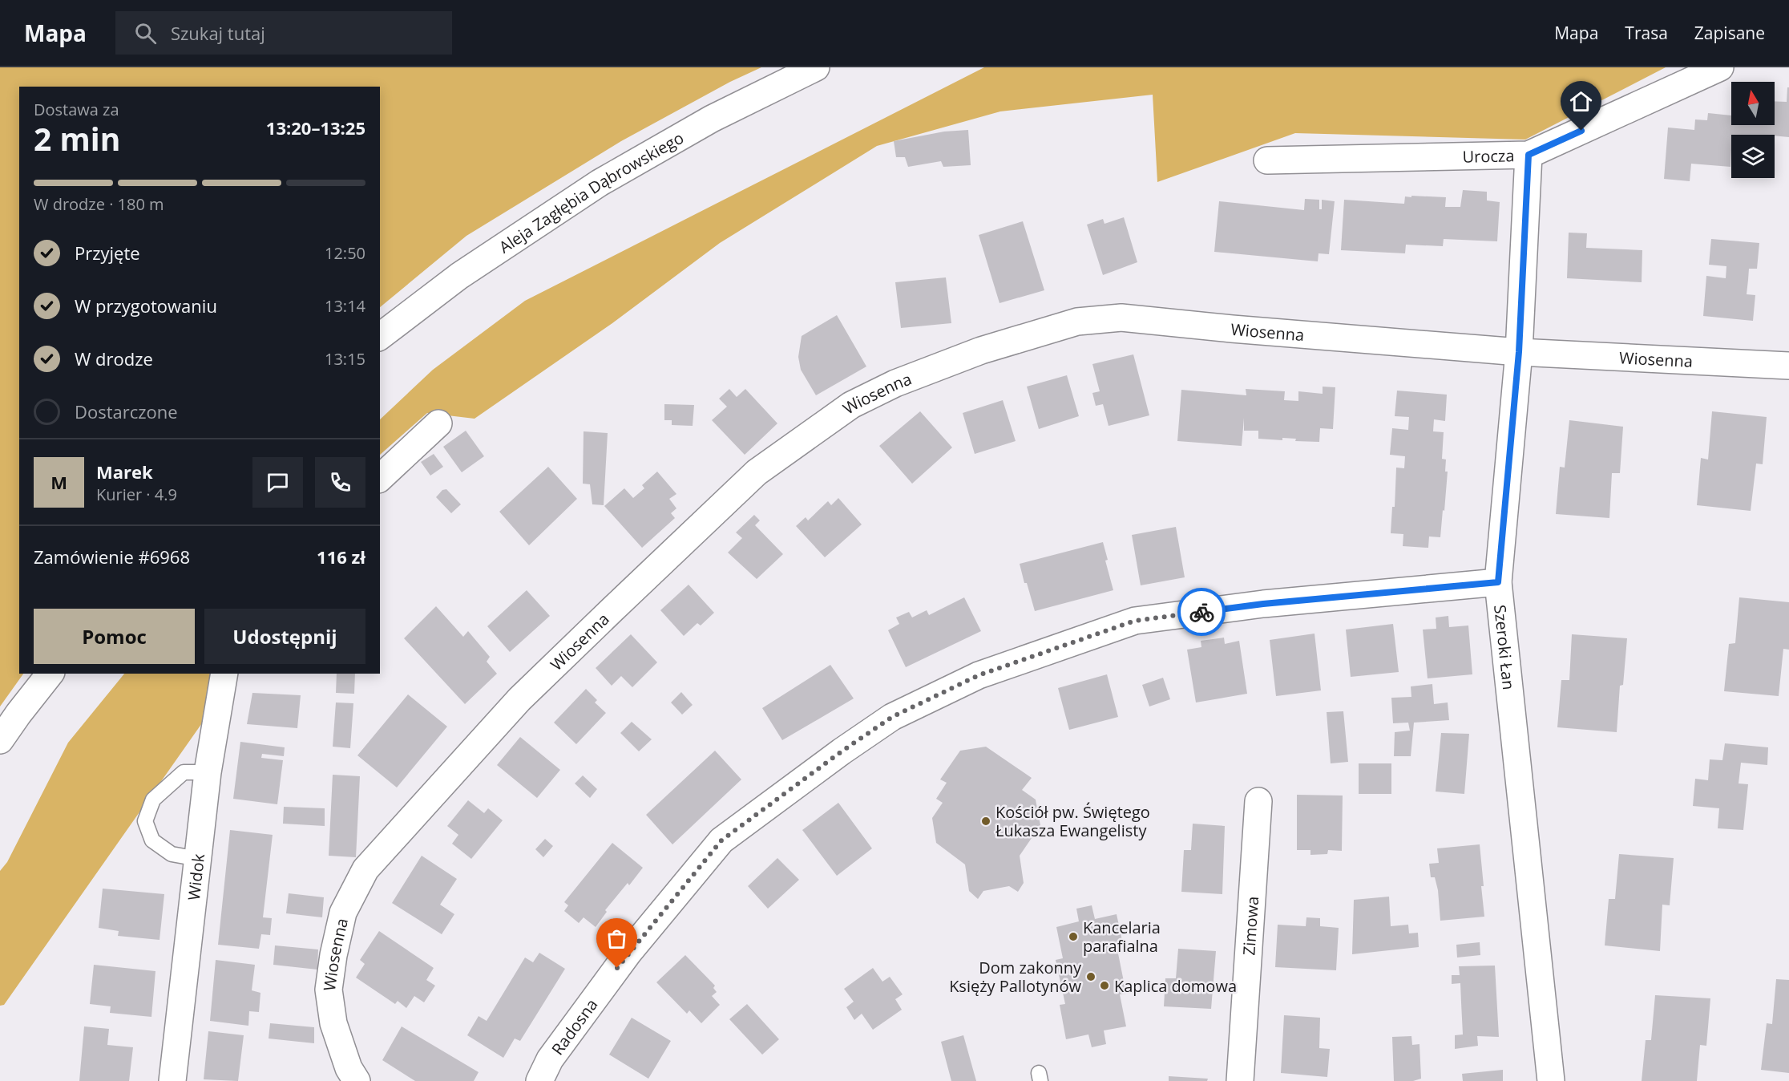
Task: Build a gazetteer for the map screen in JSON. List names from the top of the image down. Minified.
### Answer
{"streets":{"street":["Urocza","Aleja Zagłębia Dąbrowskiego","Wiosenna","Szeroki Łan","Widok","Zimowa","Radosna"]},"crossings":[["Urocza","Szeroki Łan"],["Wiosenna","Szeroki Łan"],["Szeroki Łan","Radosna"]],"places":["Kościół pw. Świętego Łukasza Ewangelisty","Kancelaria parafialna","Dom zakonny Księży Pallotynów","Kaplica domowa"],"north":"top","page":{"header":"Mapa","search":"Szukaj tutaj","nav":["Mapa","Trasa","Zapisane"],"heading":["2 min","Dostawa za","13:20–13:25"],"panel":["Marek","Kurier · 4.9","Zamówienie #6968","116 zł"],"bar":"W drodze · 180 m","list":[["Przyjęte","12:50"],["W przygotowaniu","13:14"],["W drodze","13:15"],"Dostarczone"],"round":"M","buttons":["Pomoc","Udostępnij"]}}
